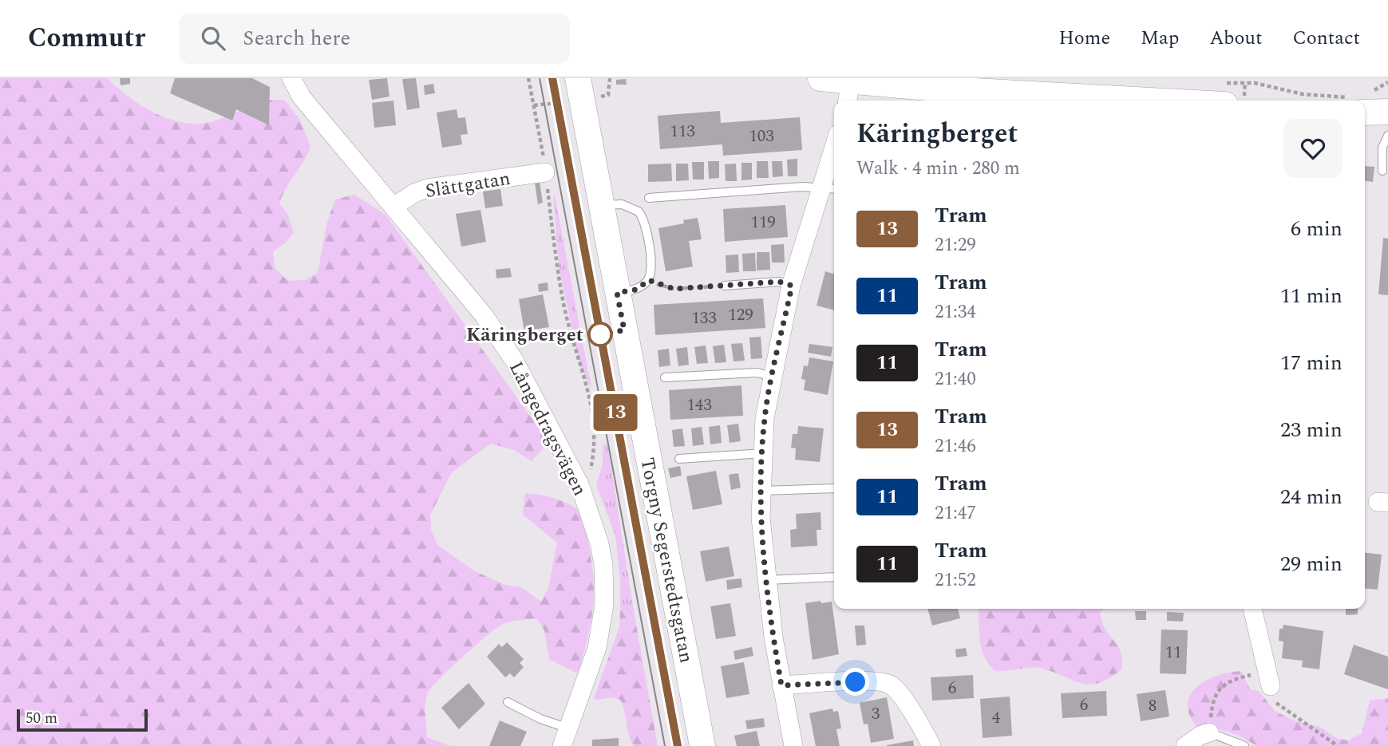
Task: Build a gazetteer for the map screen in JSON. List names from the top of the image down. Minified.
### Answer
{"streets":{"street":["Slättgatan","Långedragsvägen","Torgny Segerstedtsgatan"]},"crossings":[["Slättgatan","Långedragsvägen"]],"places":["Käringberget"],"lines":["tram line 13"],"house_numbers":["113","103","119","129","133","143","11","6","6","8","3","4"],"scale_bar":"50 m","page":{"header":"Commutr","search":"Search here","nav":["Home","Map","About","Contact"],"on_map":"13","heading":["Käringberget","Walk · 4 min · 280 m"],"list":[{"mark":"13","name":"Tram","note":"21:29","value":"6 min"},{"mark":"11","name":"Tram","note":"21:34","value":"11 min"},{"mark":"11","name":"Tram","note":"21:40","value":"17 min"},{"mark":"13","name":"Tram","note":"21:46","value":"23 min"},{"mark":"11","name":"Tram","note":"21:47","value":"24 min"},{"mark":"11","name":"Tram","note":"21:52","value":"29 min"}],"scale":"50 m"}}
